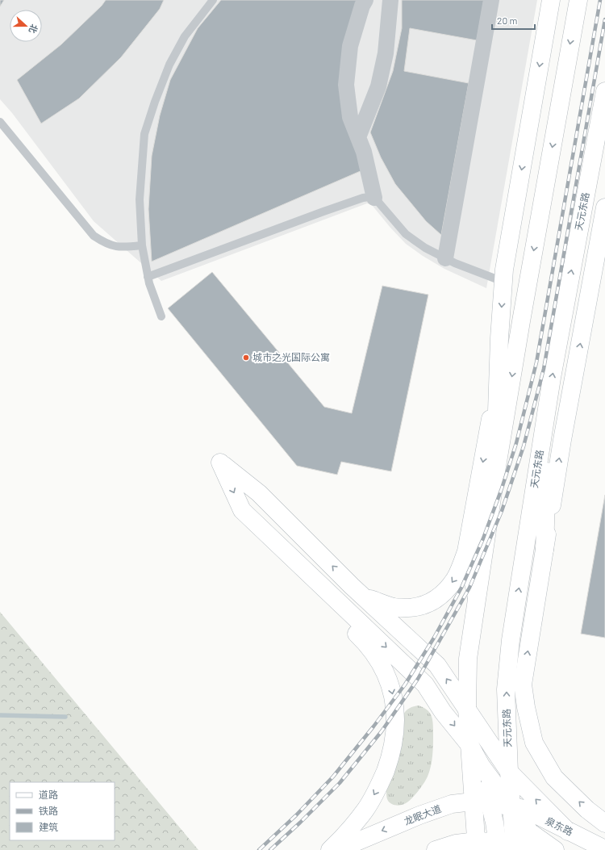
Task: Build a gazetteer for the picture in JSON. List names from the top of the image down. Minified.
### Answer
{"streets":{"main road":["天元东路","龙眠大道","泉东路"]},"crossings":[["天元东路","龙眠大道"],["天元东路","泉东路"],["龙眠大道","泉东路"]],"one_way":["龙眠大道"],"places":["城市之光国际公寓"],"legend":["道路","铁路","建筑"],"scale_bar":"20 m","north":"right"}
